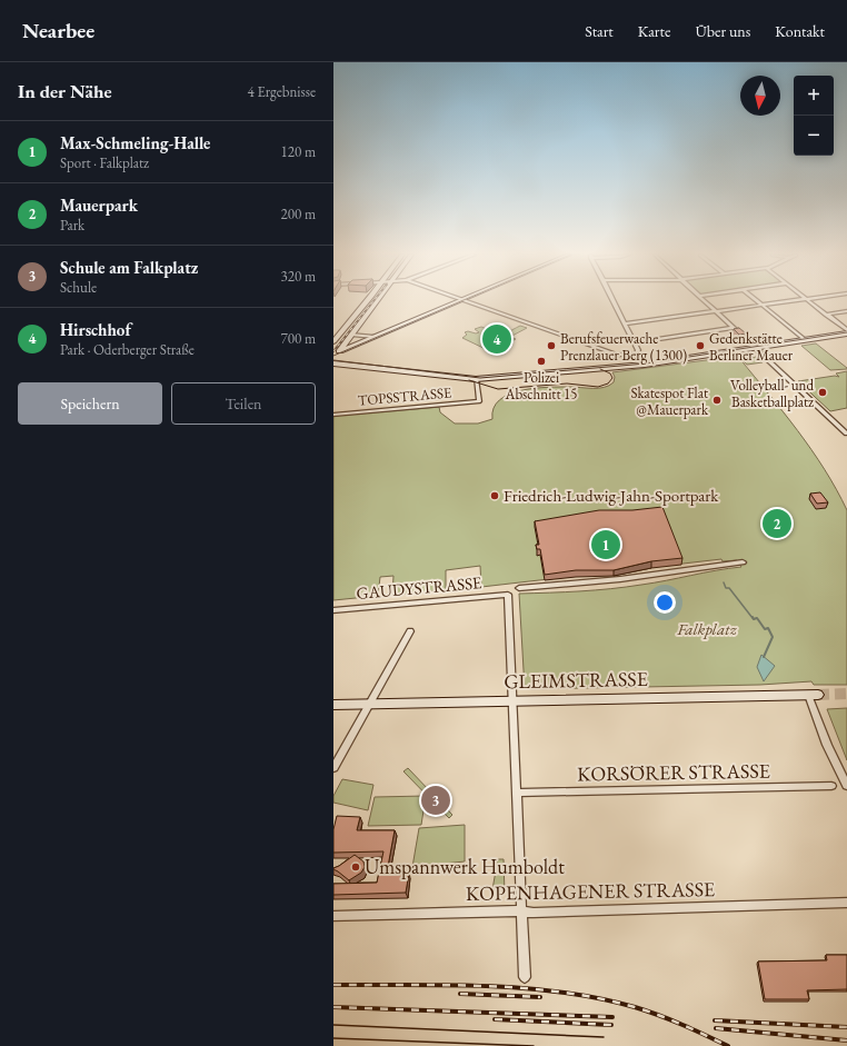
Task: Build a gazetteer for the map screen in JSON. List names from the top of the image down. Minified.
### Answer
{"streets":{"main road":["GLEIMSTRASSE"],"street":["TOPSSTRASSE","GAUDYSTRASSE","KORSÖRER STRASSE","KOPENHAGENER STRASSE"]},"crossings":[["GAUDYSTRASSE","GLEIMSTRASSE"]],"parks":["Falkplatz"],"places":["Berufsfeuerwache Prenzlauer Berg (1300)","Gedenkstätte Berliner Mauer","Polizei Abschnitt 15","Volleyball- und Basketballplatz","Skatespot Flat @Mauerpark","Friedrich-Ludwig-Jahn-Sportpark","Umspannwerk Humboldt"],"north":"bottom","page":{"header":"Nearbee","nav":["Start","Karte","Über uns","Kontakt"],"heading":["In der Nähe","4 Ergebnisse"],"map_buttons":["+","−"],"list":[{"mark":"1","name":"Max-Schmeling-Halle","note":"Sport · Falkplatz","value":"120 m"},{"mark":"2","name":"Mauerpark","note":"Park","value":"200 m"},{"mark":"3","name":"Schule am Falkplatz","note":"Schule","value":"320 m"},{"mark":"4","name":"Hirschhof","note":"Park · Oderberger Straße","value":"700 m"}],"pins":["4","2","1","3"],"buttons":["Speichern","Teilen"]}}
